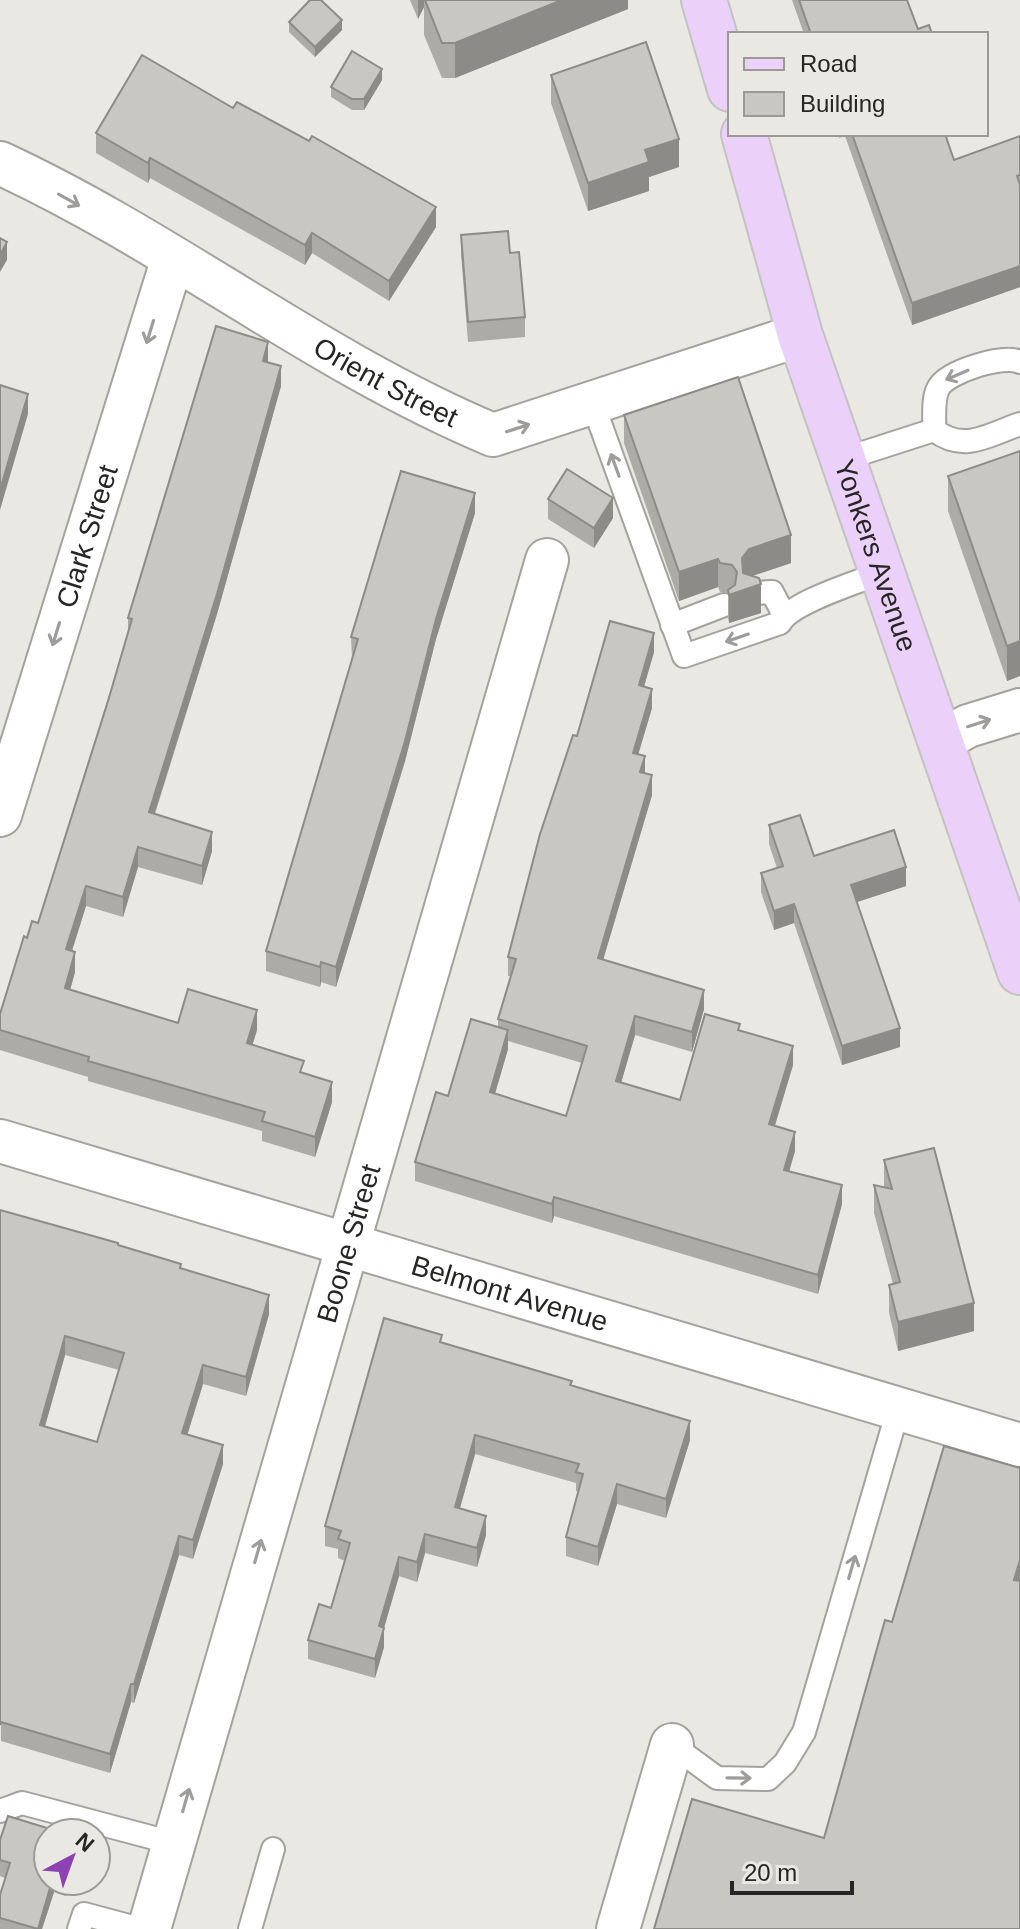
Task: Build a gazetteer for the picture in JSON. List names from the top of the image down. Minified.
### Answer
{"streets":{"main road":["Yonkers Avenue"],"street":["Orient Street","Clark Street","Boone Street","Belmont Avenue"]},"crossings":[["Orient Street","Clark Street"],["Orient Street","Yonkers Avenue"],["Boone Street","Belmont Avenue"]],"one_way":["Orient Street","Clark Street","Boone Street"],"legend":["Road","Building"],"scale_bar":"20 m","north":"top right"}
